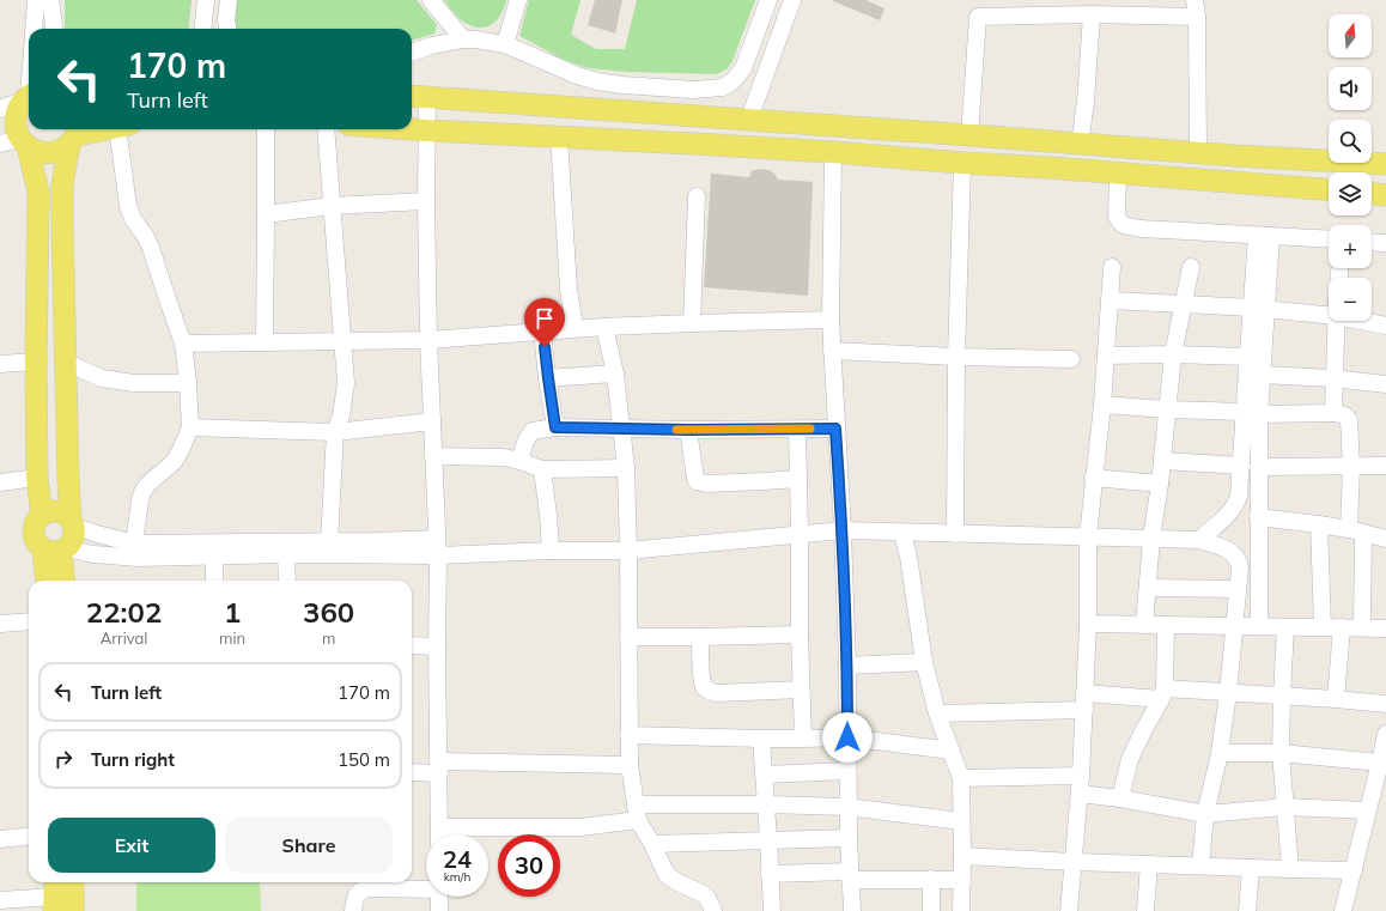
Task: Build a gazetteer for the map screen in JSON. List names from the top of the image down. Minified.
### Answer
{"north":"top","page":{"map_buttons":["+","−"],"turn":["170 m","Turn left"],"eta":["22:02","Arrival","1","min","360","m"],"list":[{"name":"Turn left","value":"170 m"},{"name":"Turn right","value":"150 m"}],"buttons":["Exit","Share"],"speed":"24 km/h","limit":"30"}}
